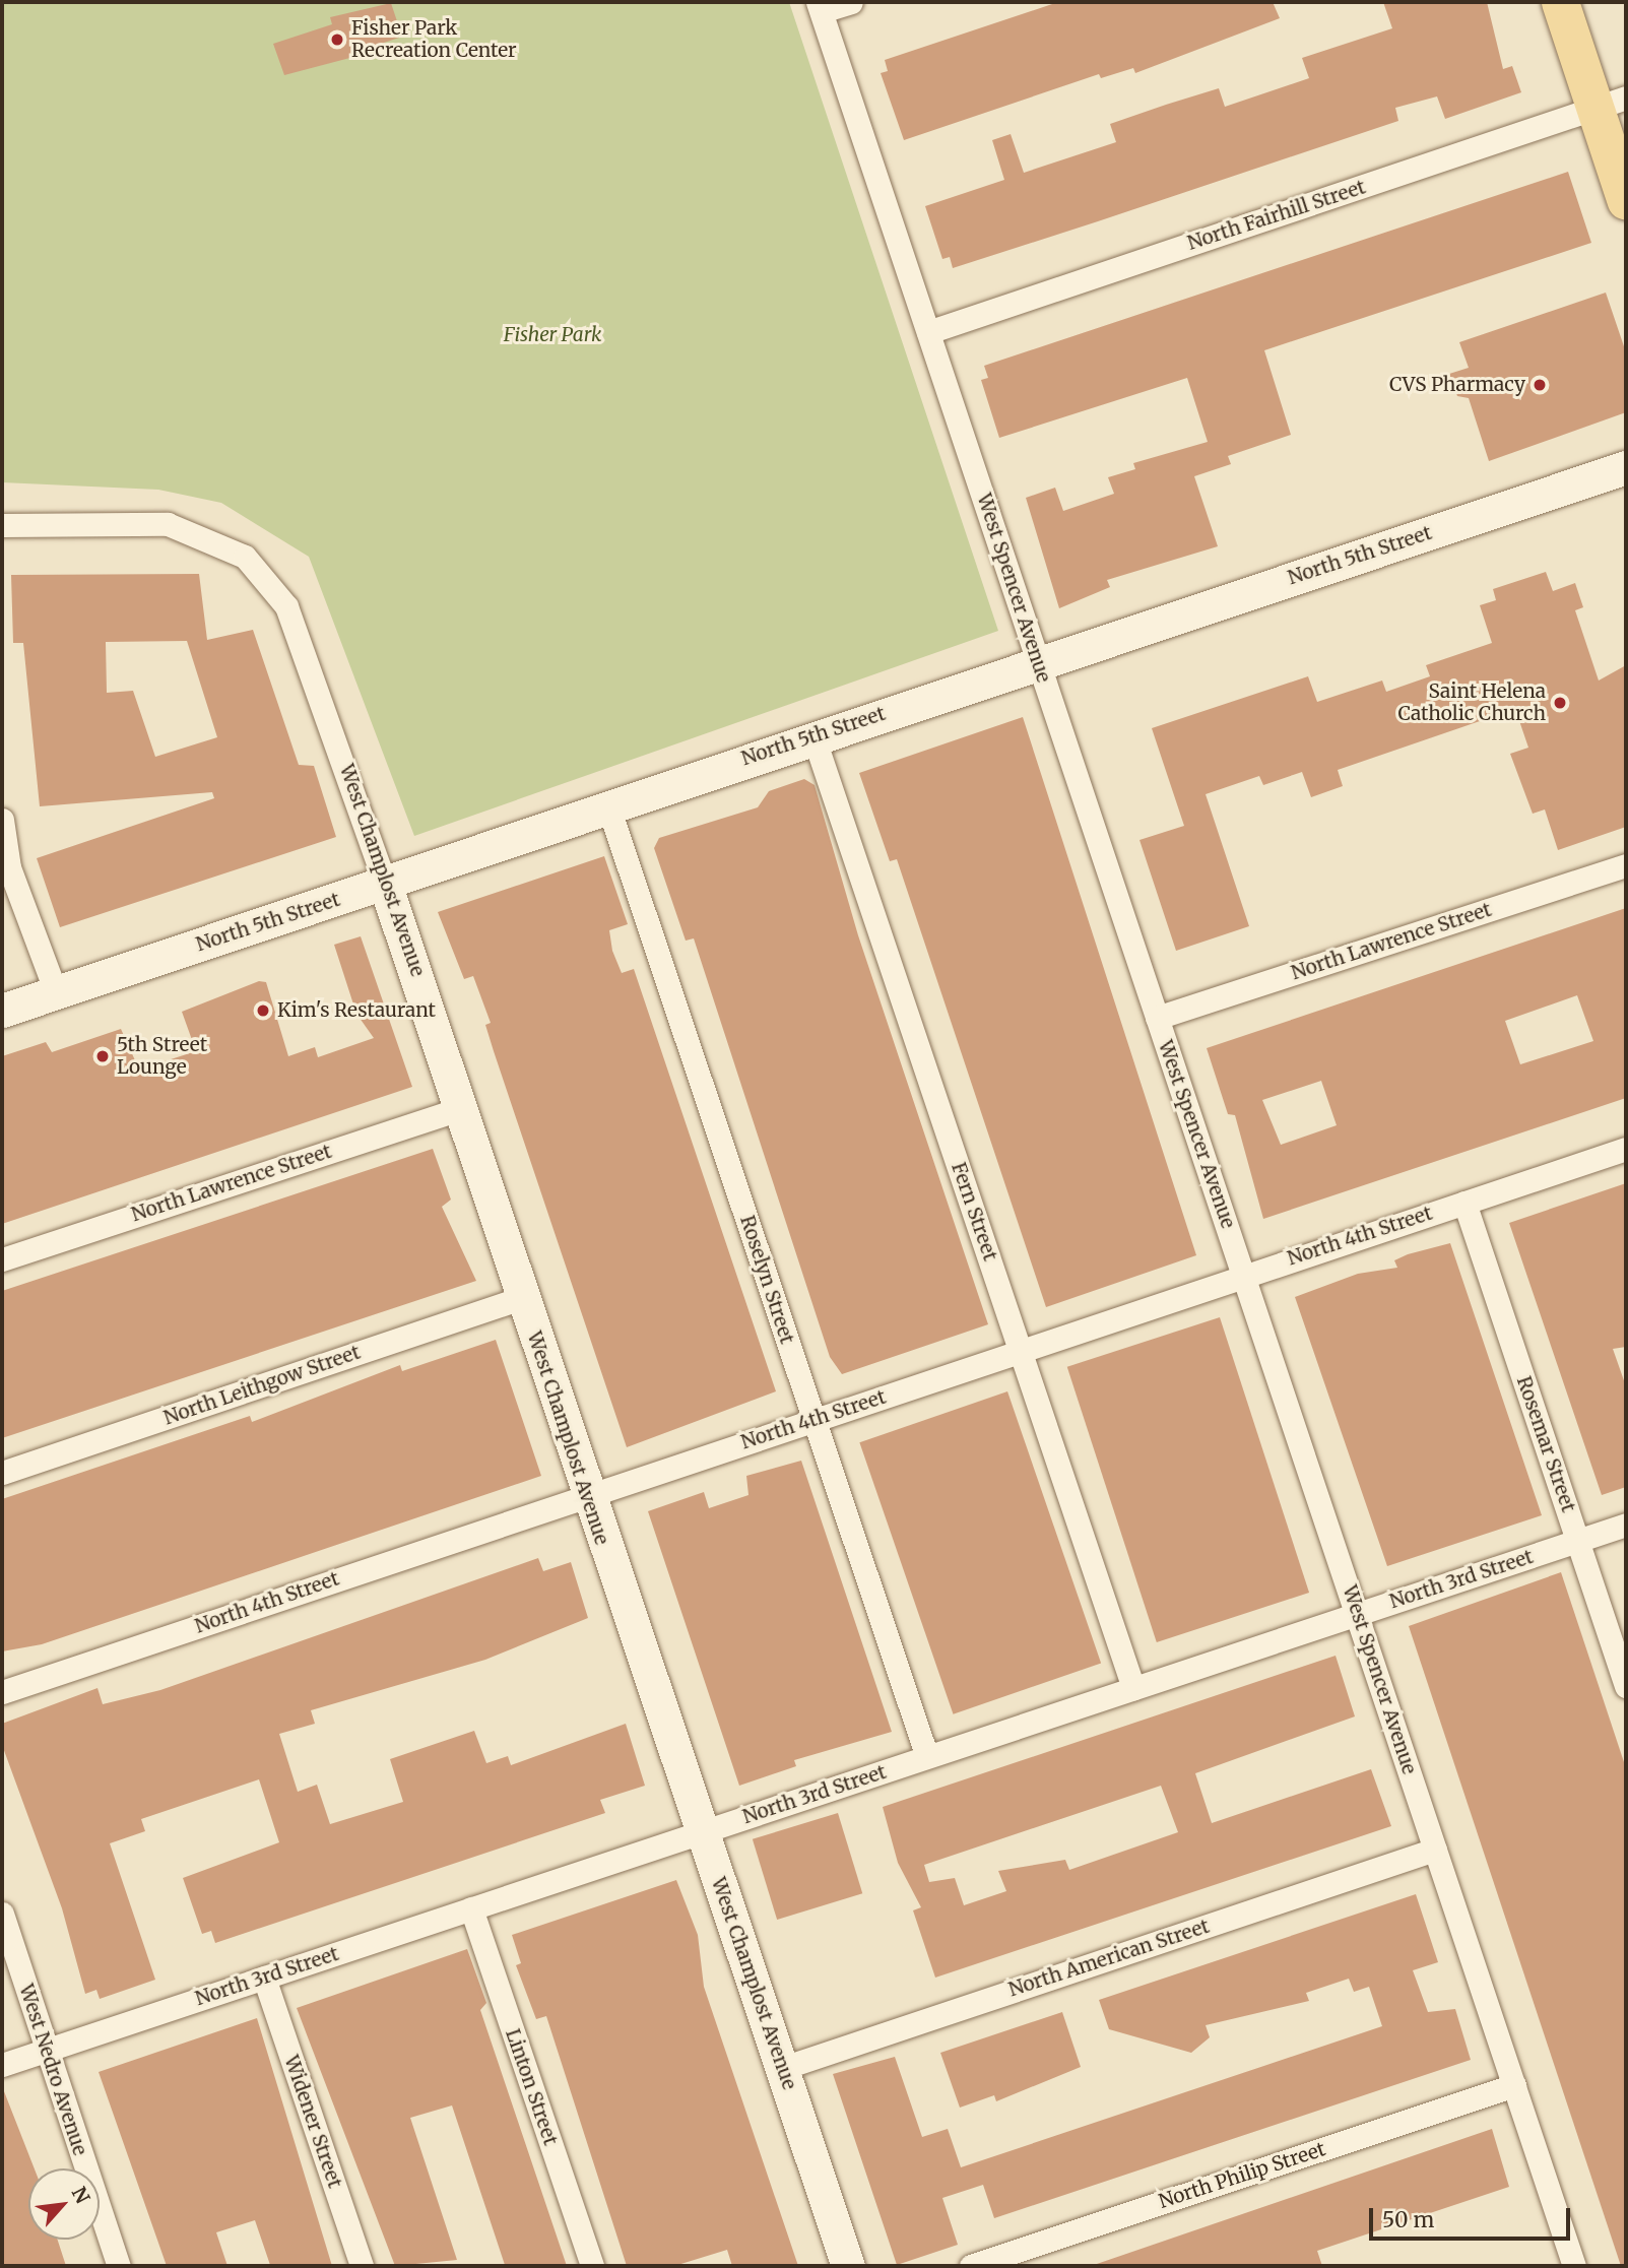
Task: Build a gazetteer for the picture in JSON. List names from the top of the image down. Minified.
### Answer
{"streets":{"street":["North Fairhill Street","North 5th Street","West Spencer Avenue","West Champlost Avenue","North Lawrence Street","Fern Street","North 4th Street","Roselyn Street","North Leithgow Street","Rosemar Street","North 3rd Street","North American Street","West Nedro Avenue","Linton Street","Widener Street","North Philip Street"]},"crossings":[["North Fairhill Street","West Spencer Avenue"],["North 5th Street","West Spencer Avenue"],["North 5th Street","West Champlost Avenue"],["North 5th Street","Fern Street"],["North 5th Street","Roselyn Street"],["West Spencer Avenue","North Lawrence Street"],["West Spencer Avenue","North 4th Street"],["West Spencer Avenue","North 3rd Street"],["West Spencer Avenue","North American Street"],["West Spencer Avenue","North Philip Street"],["West Champlost Avenue","North Lawrence Street"],["West Champlost Avenue","North 4th Street"],["West Champlost Avenue","North Leithgow Street"],["West Champlost Avenue","North 3rd Street"],["West Champlost Avenue","North American Street"],["Fern Street","North 4th Street"],["Fern Street","North 3rd Street"],["North 4th Street","Roselyn Street"],["North 4th Street","Rosemar Street"],["Roselyn Street","North 3rd Street"],["Rosemar Street","North 3rd Street"],["North 3rd Street","West Nedro Avenue"],["North 3rd Street","Linton Street"],["North 3rd Street","Widener Street"]],"parks":["Fisher Park"],"places":["Fisher Park Recreation Center","CVS Pharmacy","Saint Helena Catholic Church","Kim's Restaurant","5th Street Lounge"],"scale_bar":"50 m","north":"top right"}
